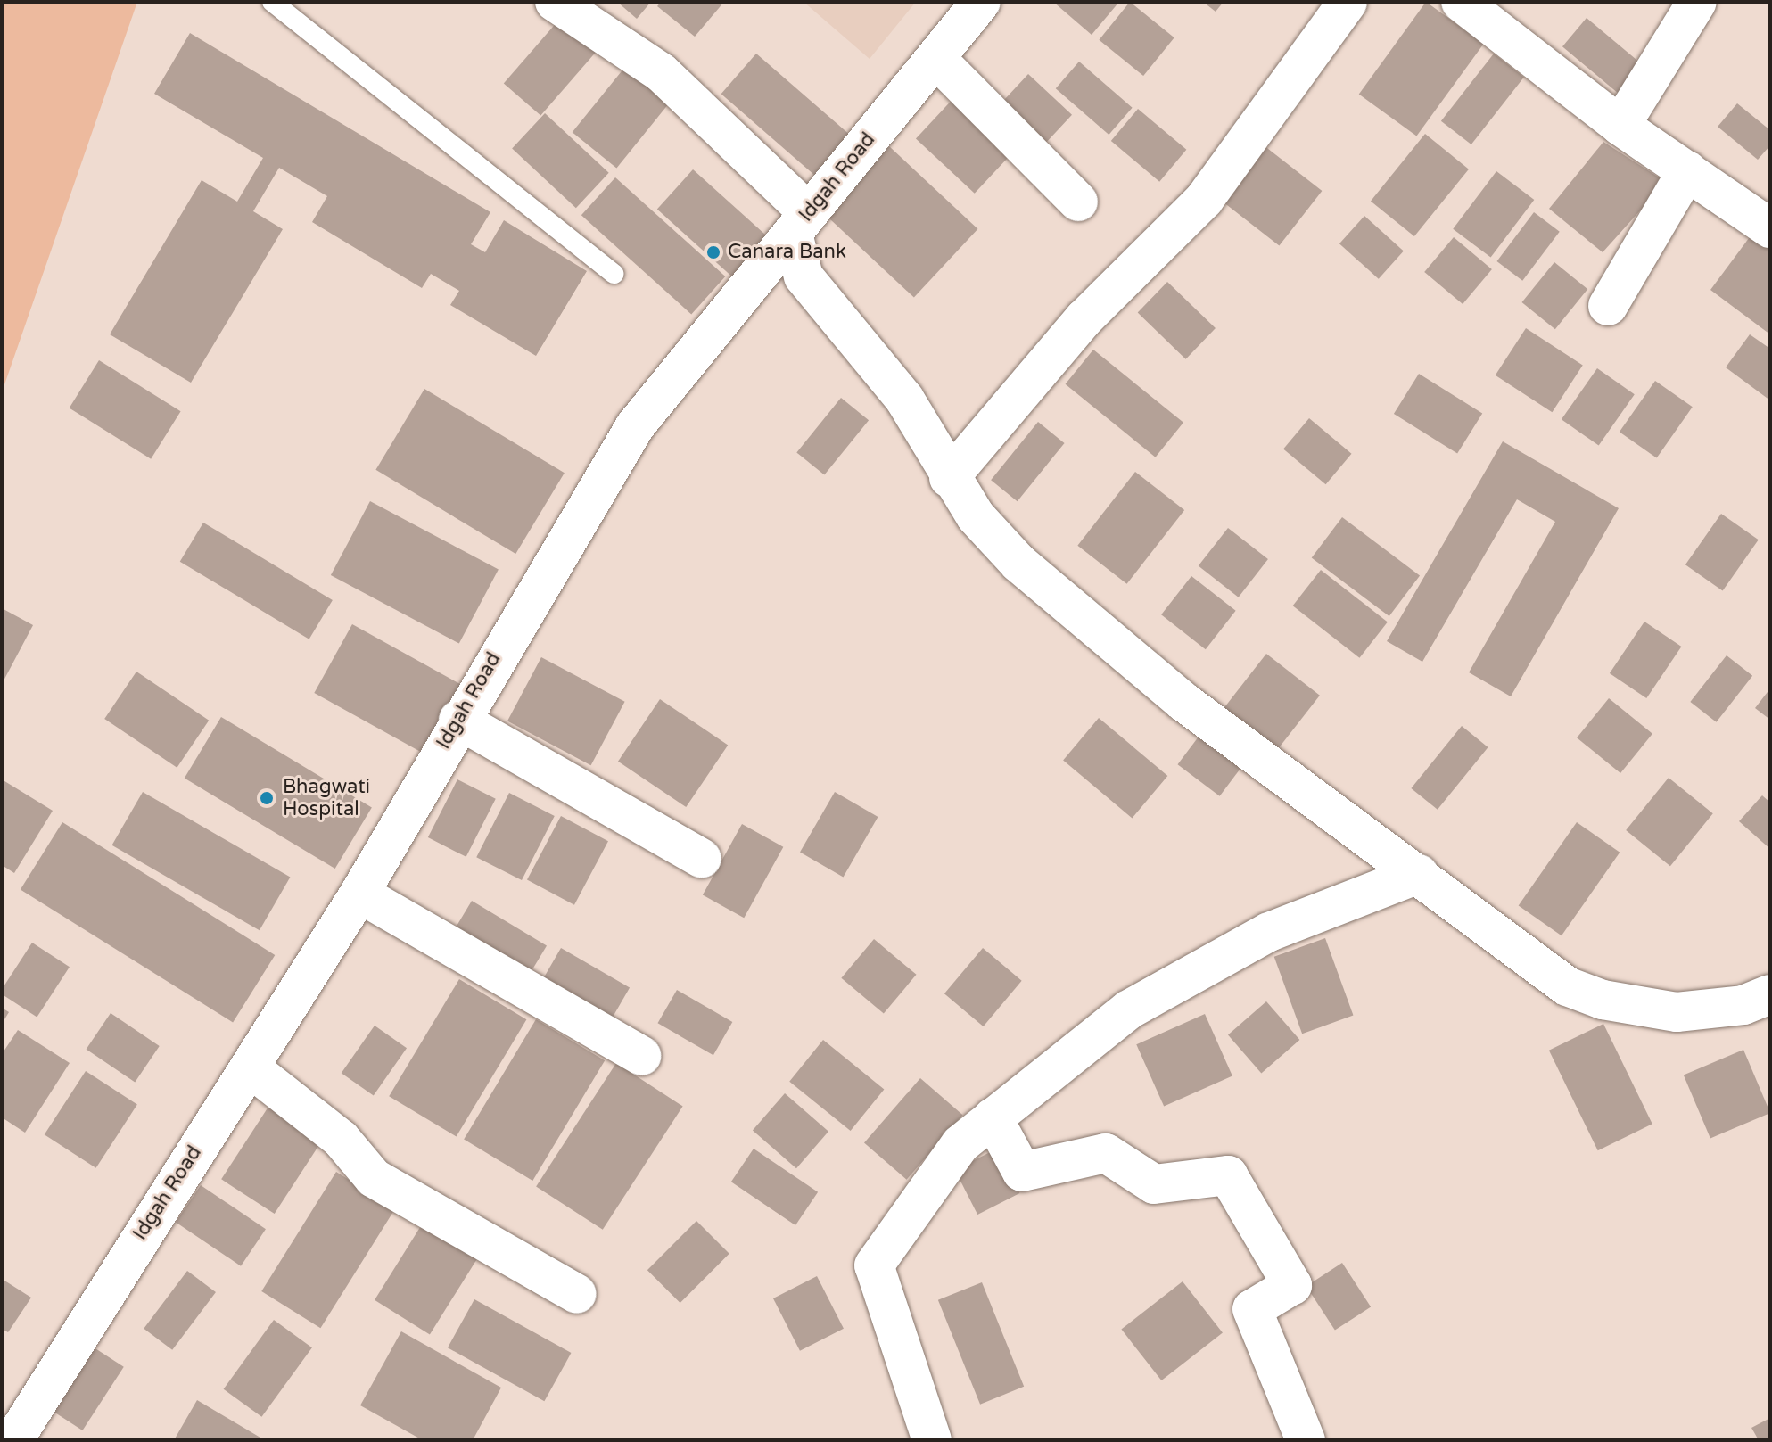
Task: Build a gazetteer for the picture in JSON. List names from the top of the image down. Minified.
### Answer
{"streets":{"street":["Idgah Road"]},"places":["Canara Bank","Bhagwati Hospital"]}
